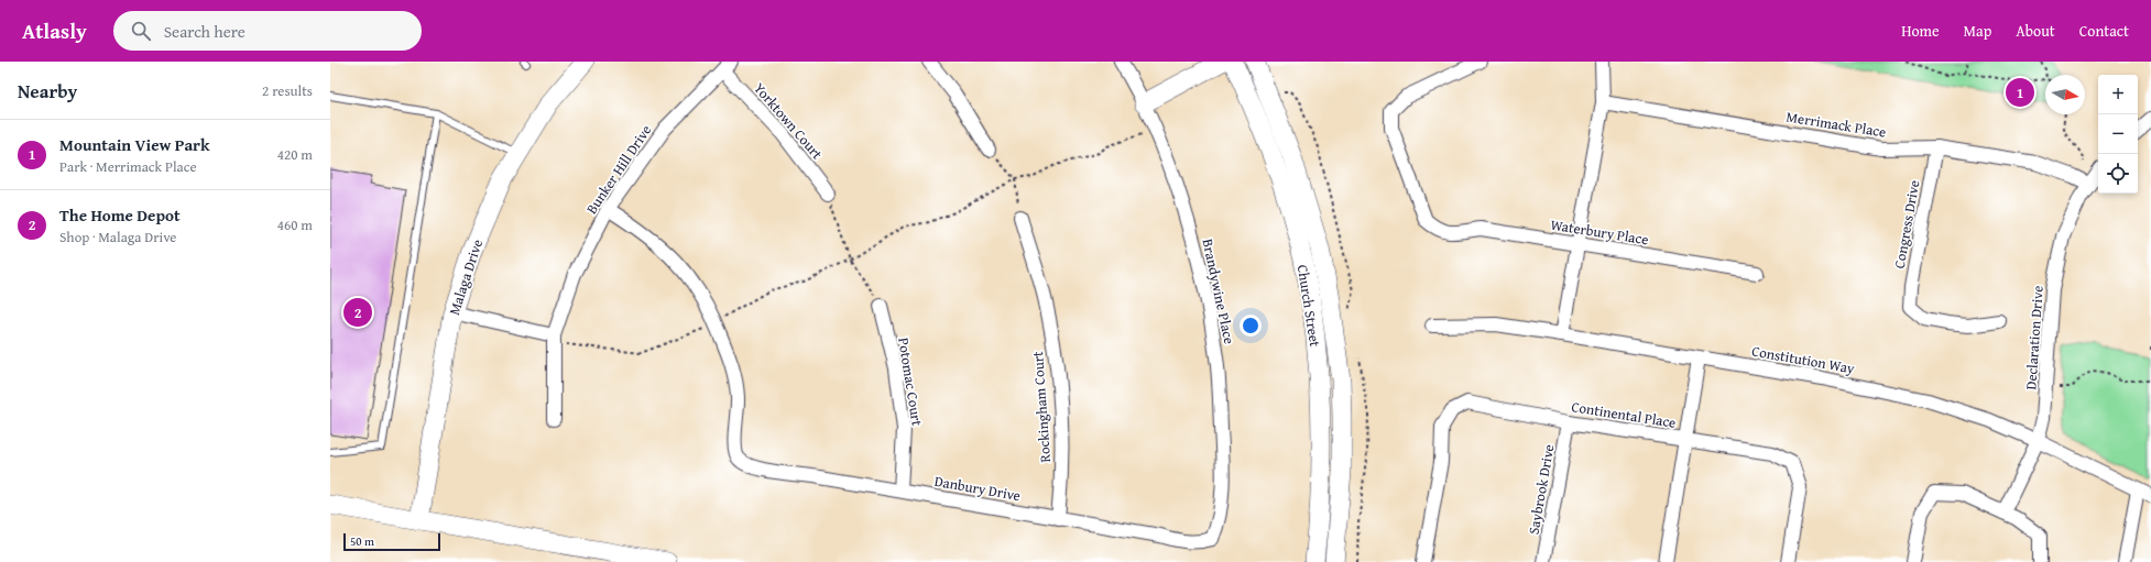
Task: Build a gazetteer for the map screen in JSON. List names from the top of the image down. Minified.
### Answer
{"streets":{"main road":["Malaga Drive","Church Street"],"street":["Yorktown Court","Merrimack Place","Bunker Hill Drive","Congress Drive","Waterbury Place","Brandywine Place","Declaration Drive","Constitution Way","Potomac Court","Rockingham Court","Continental Place","Danbury Drive","Saybrook Drive"]},"crossings":[["Yorktown Court","Bunker Hill Drive"],["Merrimack Place","Congress Drive"],["Merrimack Place","Declaration Drive"],["Brandywine Place","Danbury Drive"],["Declaration Drive","Constitution Way"],["Potomac Court","Danbury Drive"],["Rockingham Court","Danbury Drive"],["Continental Place","Saybrook Drive"]],"scale_bar":"50 m","north":"right","page":{"header":"Atlasly","search":"Search here","nav":["Home","Map","About","Contact"],"heading":["Nearby","2 results"],"map_buttons":["+","−"],"pins":["1","2"],"list":[{"mark":"1","name":"Mountain View Park","note":"Park · Merrimack Place","value":"420 m"},{"mark":"2","name":"The Home Depot","note":"Shop · Malaga Drive","value":"460 m"}],"scale":"50 m"}}
